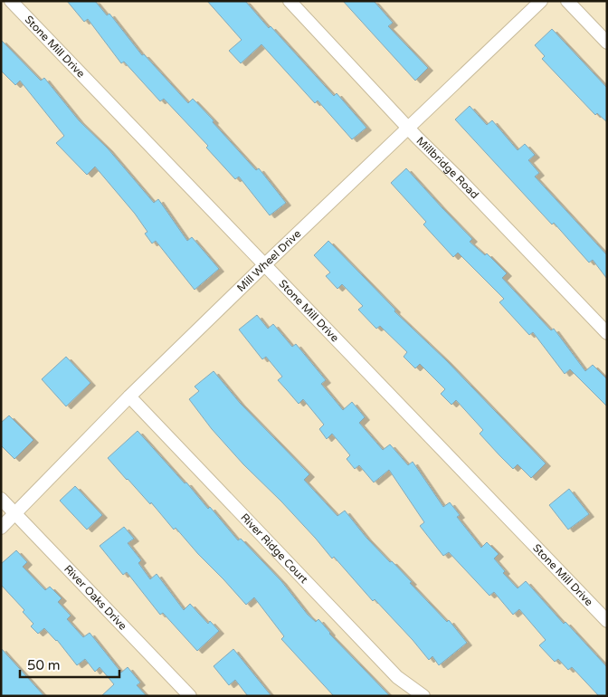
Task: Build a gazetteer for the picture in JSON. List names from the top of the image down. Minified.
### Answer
{"streets":{"street":["Stone Mill Drive","Millbridge Road","Mill Wheel Drive","River Ridge Court","River Oaks Drive"]},"crossings":[["Stone Mill Drive","Mill Wheel Drive"],["Millbridge Road","Mill Wheel Drive"],["Mill Wheel Drive","River Ridge Court"],["Mill Wheel Drive","River Oaks Drive"]],"scale_bar":"50 m"}
